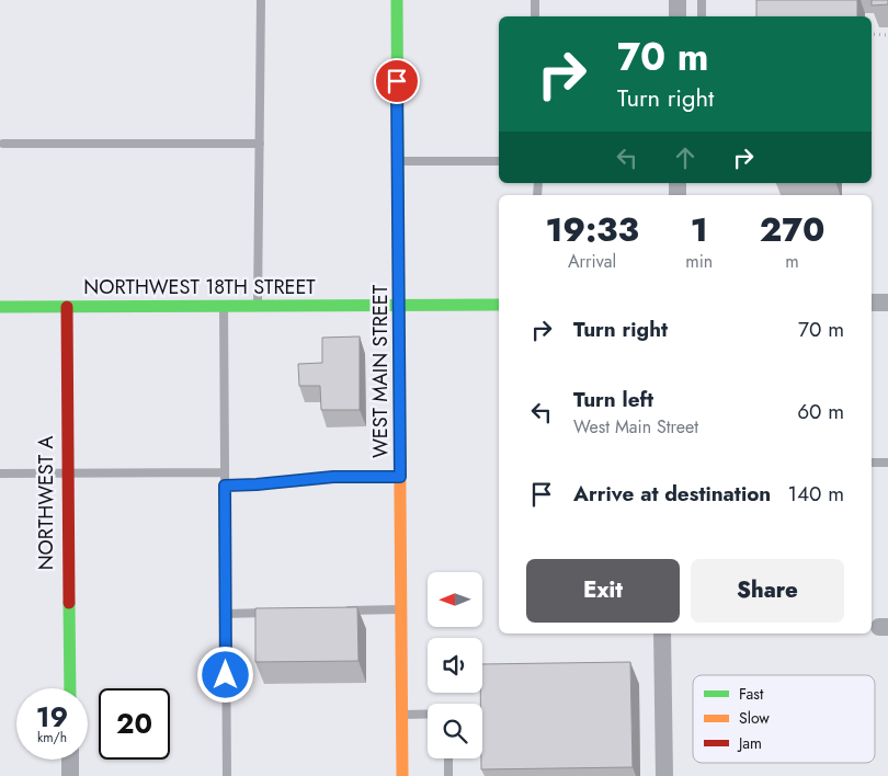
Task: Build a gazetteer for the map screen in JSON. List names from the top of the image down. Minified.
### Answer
{"streets":{"street":["NORTHWEST 18TH STREET","WEST MAIN STREET","NORTHWEST A"]},"crossings":[["NORTHWEST 18TH STREET","WEST MAIN STREET"],["NORTHWEST 18TH STREET","NORTHWEST A"]],"legend":["Fast","Slow","Jam"],"north":"left","page":{"turn":["70 m","Turn right"],"eta":["19:33","Arrival","1","min","270","m"],"list":[{"name":"Turn right","value":"70 m"},{"name":"Turn left","note":"West Main Street","value":"60 m"},{"name":"Arrive at destination","value":"140 m"}],"buttons":["Exit","Share"],"speed":"19 km/h","limit":"20"}}
